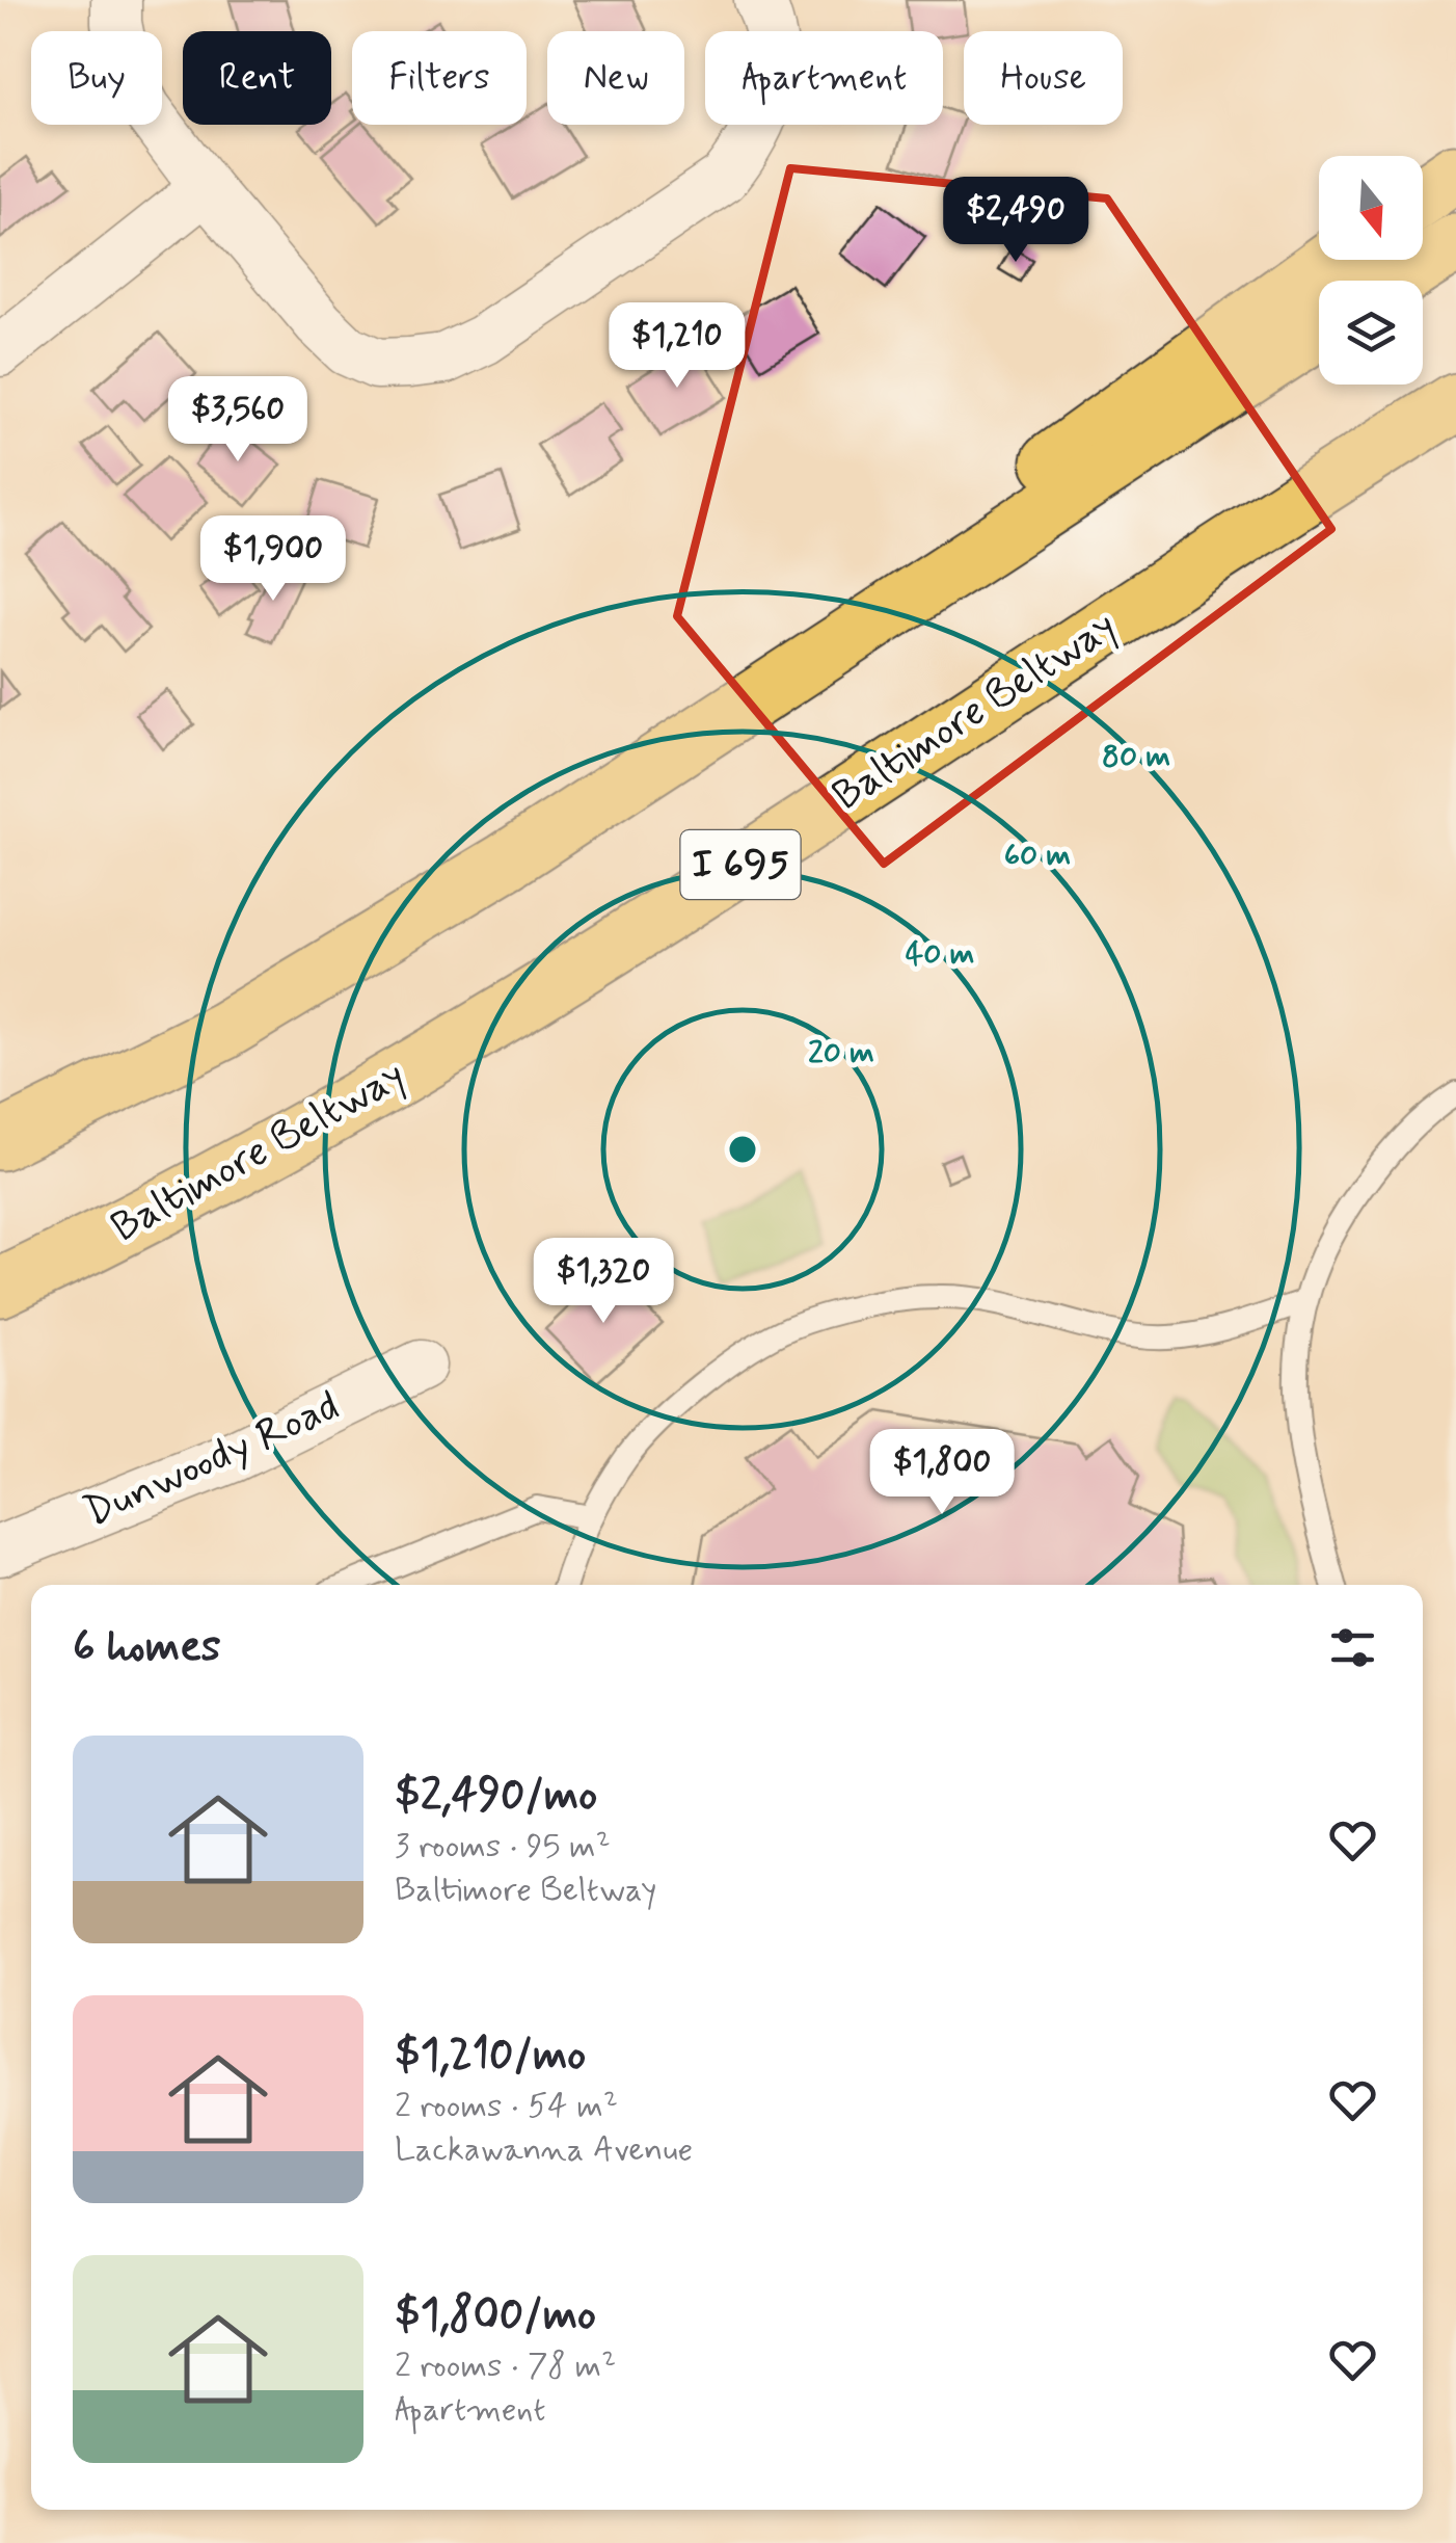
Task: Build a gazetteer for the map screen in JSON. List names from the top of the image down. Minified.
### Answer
{"streets":{"highway":["Baltimore Beltway","I 695"],"street":["Dunwoody Road"]},"north":"bottom","page":{"chip":["Buy","Rent","Filters","New","Apartment","House"],"price":["$2,490","$1,210","$3,560","$1,900","$1,320","$1,800"],"heading":"6 homes","list":[{"name":"$2,490/mo","note":"3 rooms · 95 m² · Baltimore Beltway"},{"name":"$1,210/mo","note":"2 rooms · 54 m² · Lackawanna Avenue"},{"name":"$1,800/mo","note":"2 rooms · 78 m² · Apartment"}]},"rings":["80 m","60 m","40 m","20 m"]}
